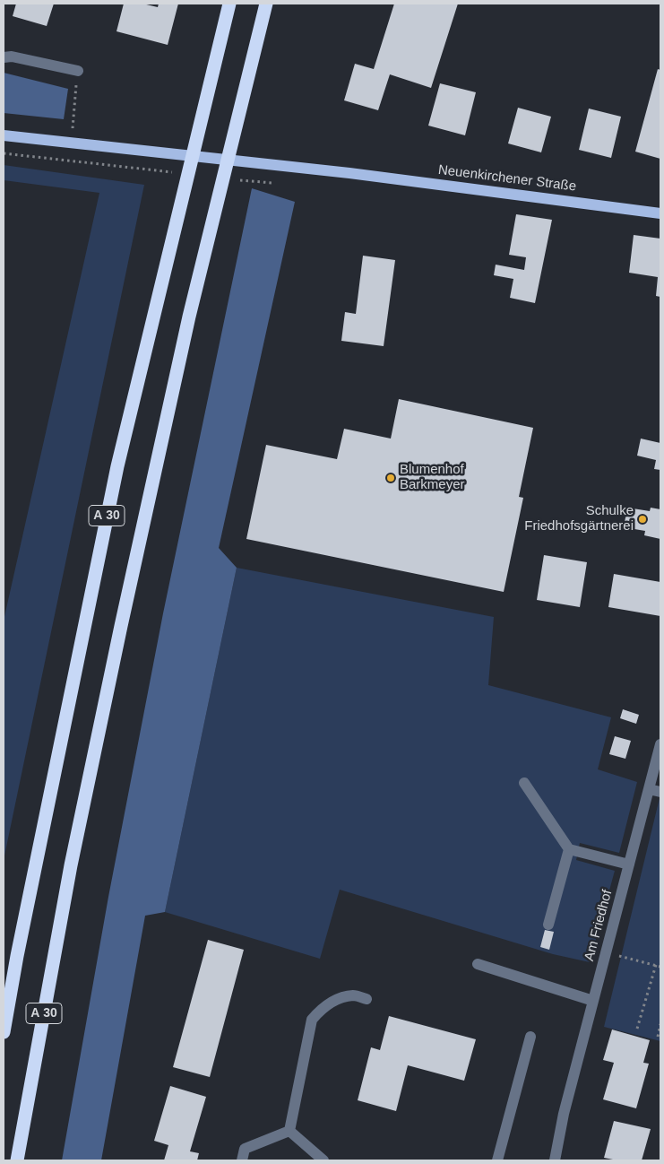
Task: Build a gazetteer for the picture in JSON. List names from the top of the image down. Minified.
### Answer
{"streets":{"highway":["A 30"],"main road":["Neuenkirchener Straße"],"street":["Am Friedhof"]},"places":["Blumenhof Barkmeyer","Schulke Friedhofsgärtnerei"]}
